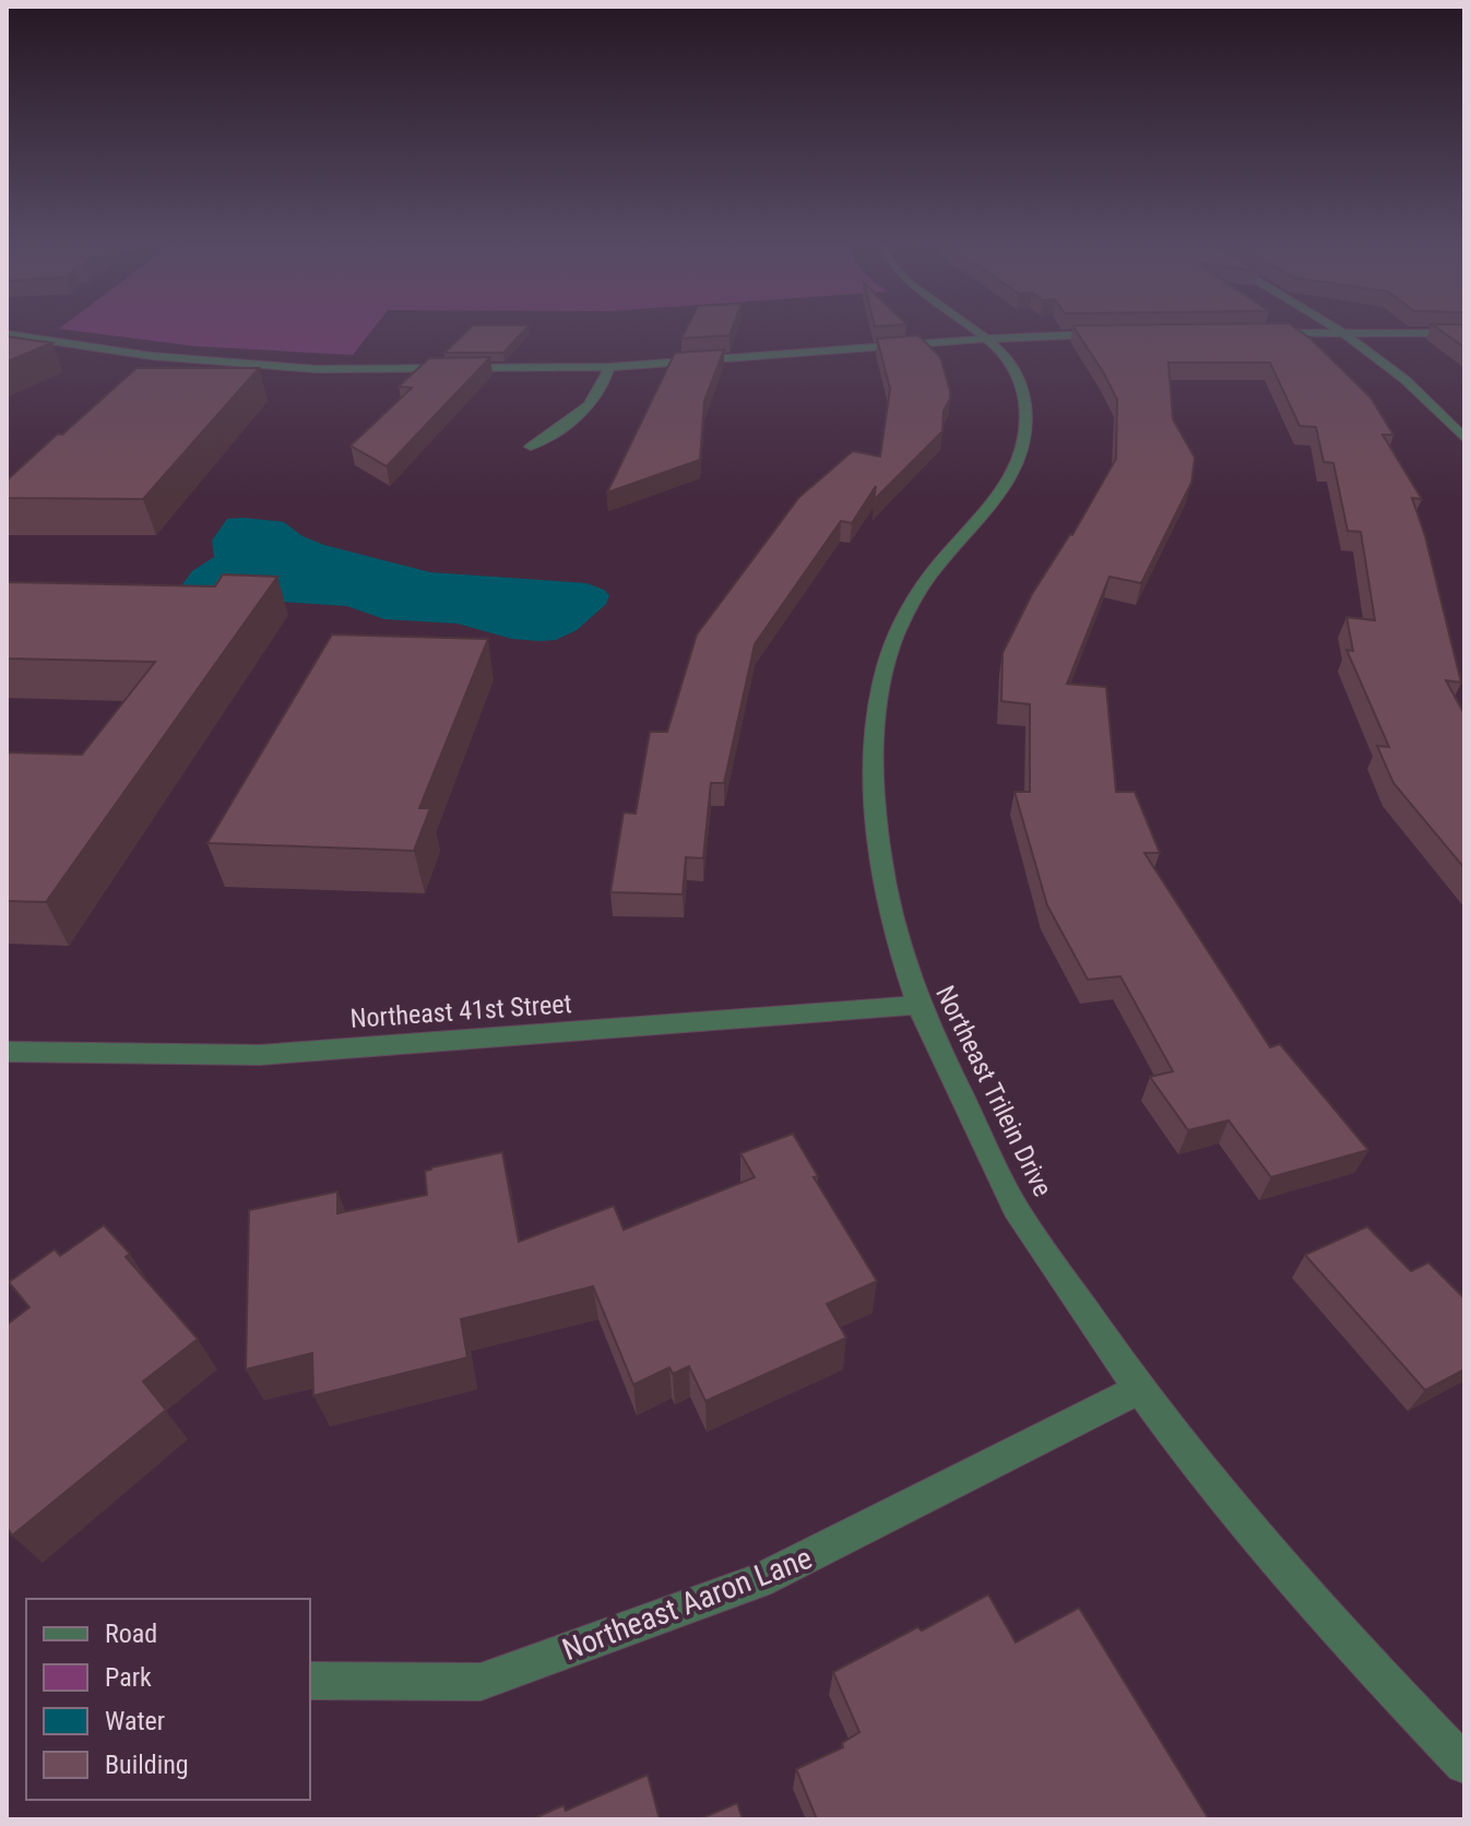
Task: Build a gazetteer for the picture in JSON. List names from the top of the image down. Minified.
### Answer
{"streets":{"street":["Northeast 41st Street","Northeast Trilein Drive","Northeast Aaron Lane"]},"crossings":[["Northeast 41st Street","Northeast Trilein Drive"],["Northeast Trilein Drive","Northeast Aaron Lane"]],"legend":["Road","Park","Water","Building"]}
